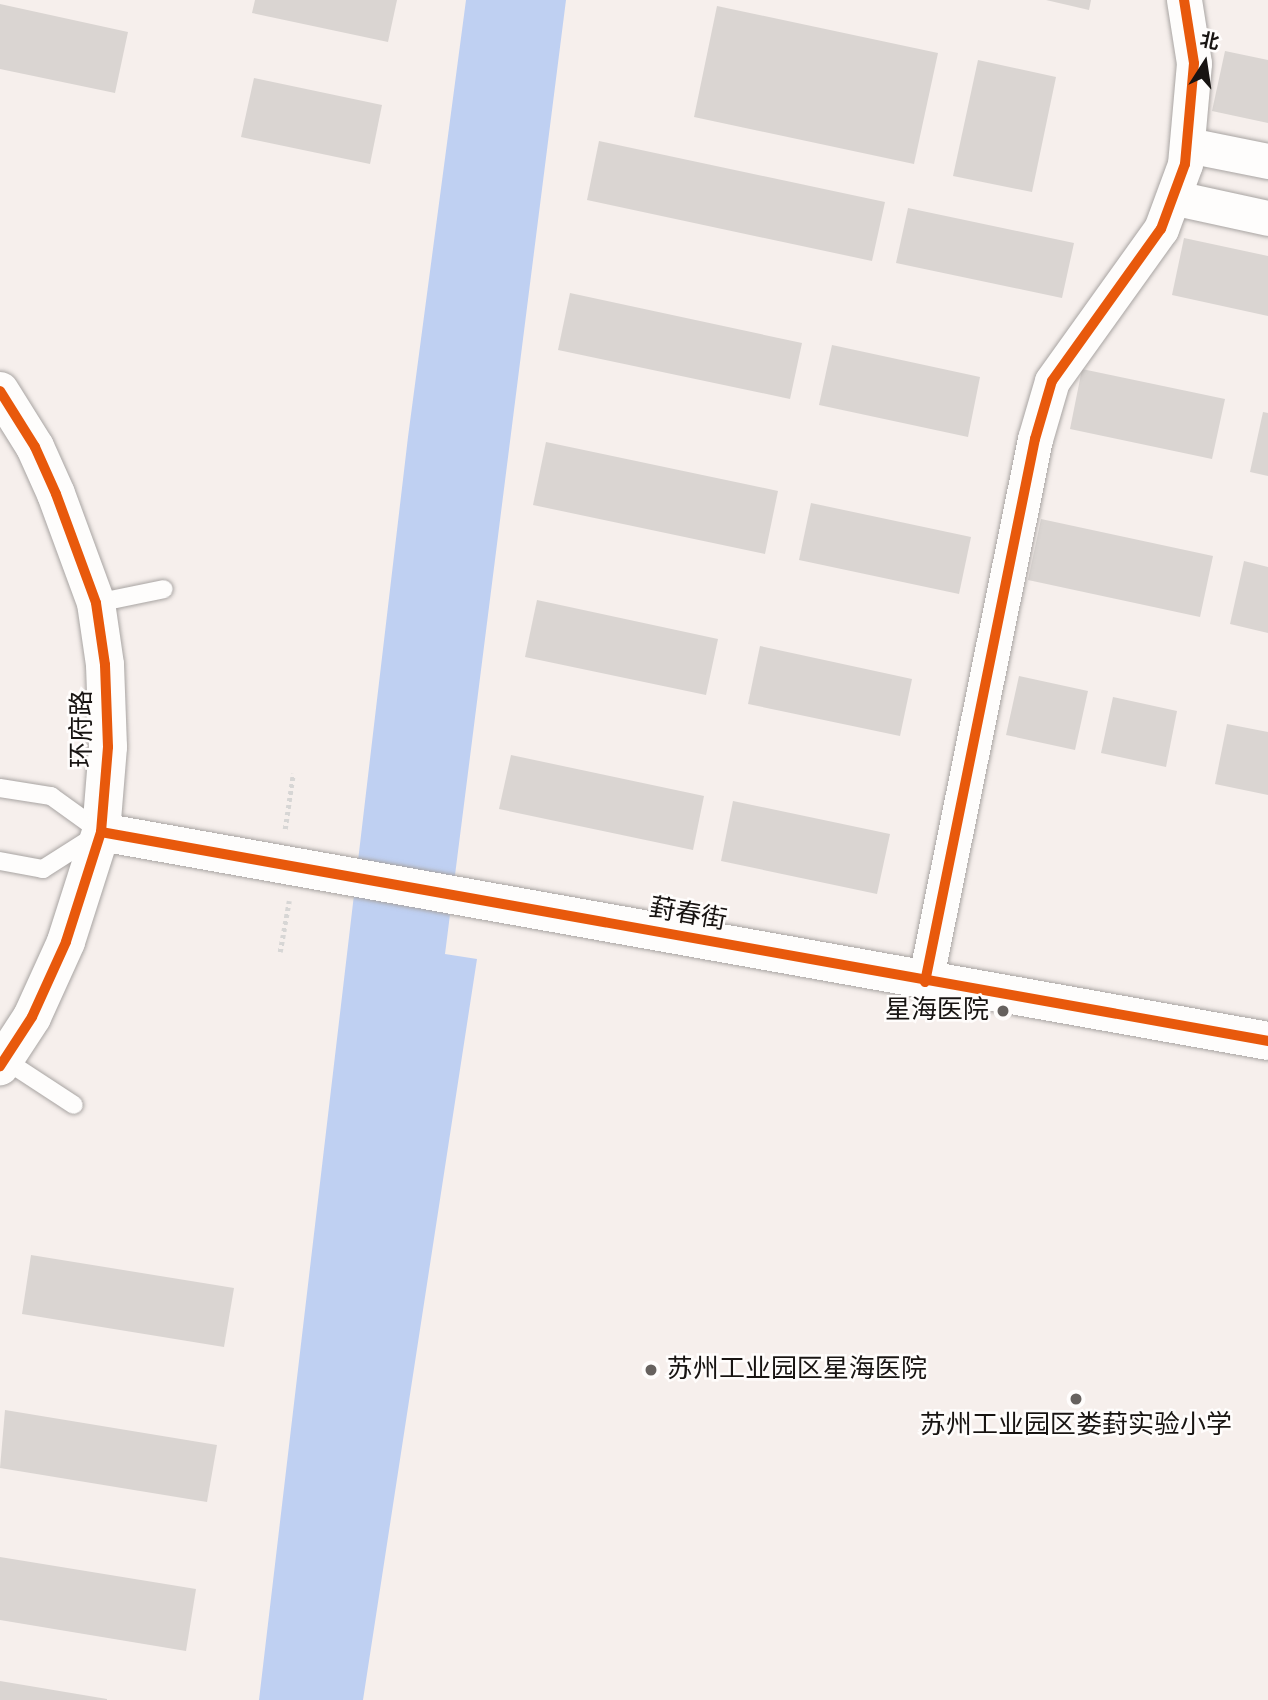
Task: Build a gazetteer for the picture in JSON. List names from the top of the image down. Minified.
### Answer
{"streets":{"street":["环府路","葑春街"]},"crossings":[["环府路","葑春街"]],"places":["星海医院","苏州工业园区星海医院","苏州工业园区娄葑实验小学"],"north":"top"}
